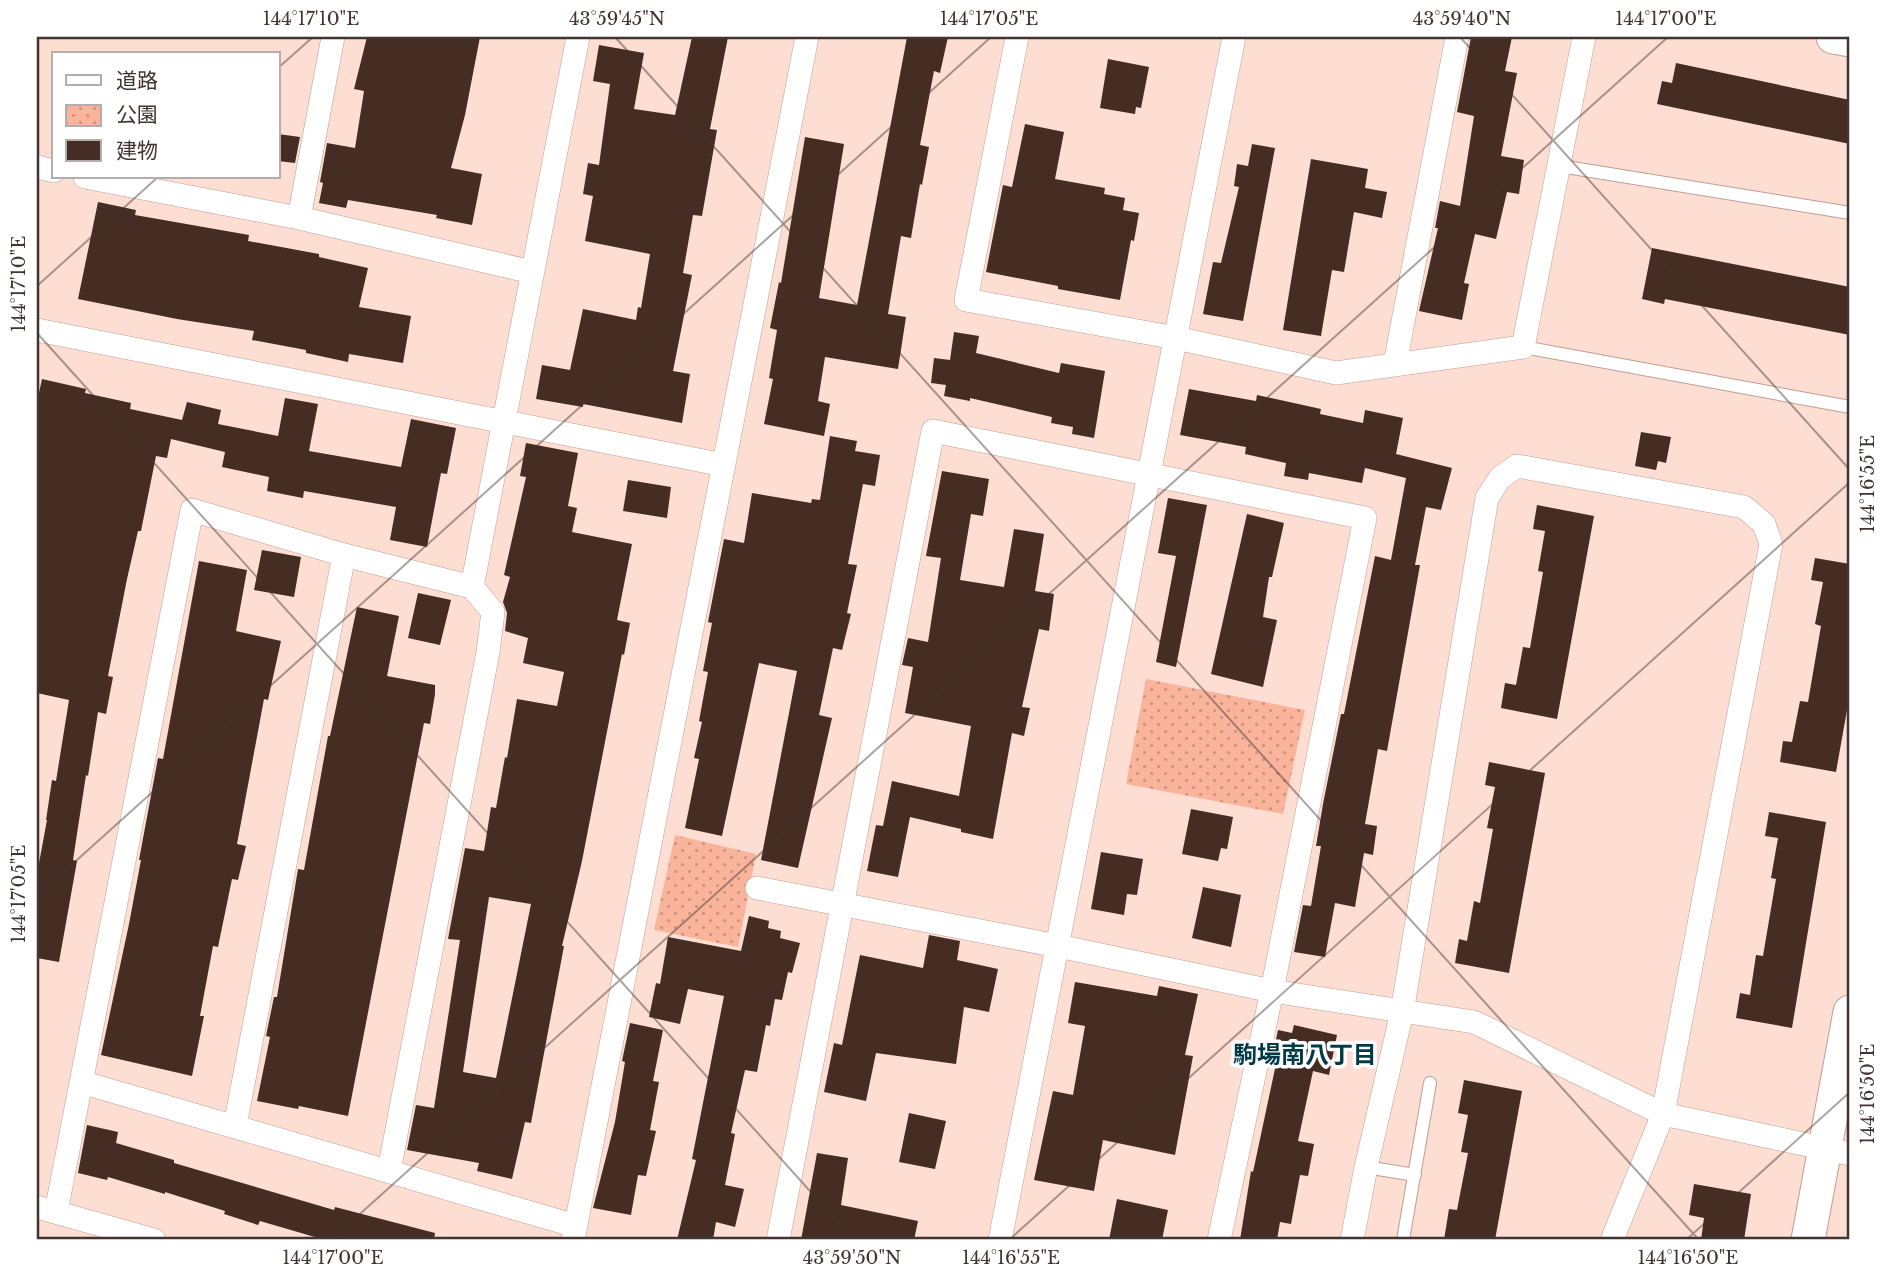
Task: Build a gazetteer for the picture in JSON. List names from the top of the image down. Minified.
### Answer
{"districts":["駒場南八丁目"],"legend":["道路","公園","建物"],"coordinates":["144°17'10\"E","43°59'45\"N","144°17'05\"E","43°59'40\"N","144°17'00\"E","144°16'55\"E","144°16'50\"E","43°59'50\"N"]}
